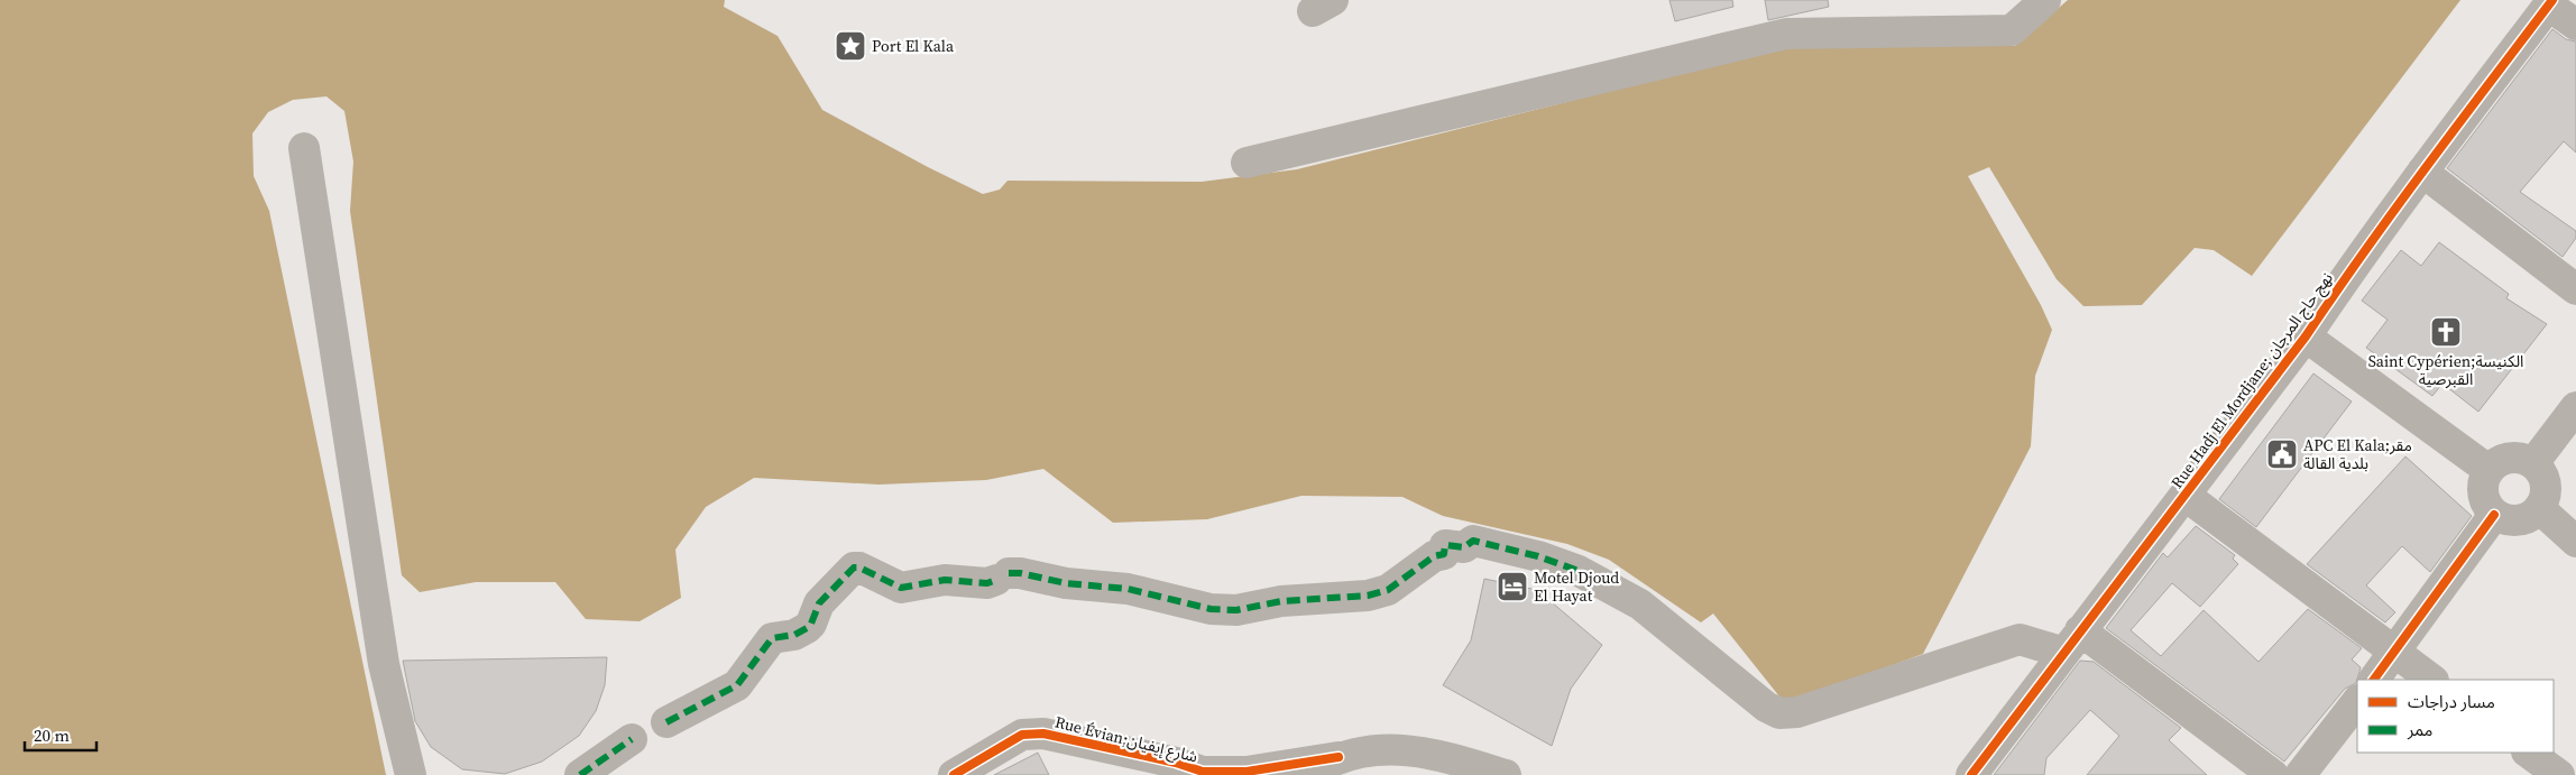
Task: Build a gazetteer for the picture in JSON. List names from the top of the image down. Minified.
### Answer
{"streets":{"street":["Rue Hadj El Mordjane; نهج حاج المرجان","Rue Évian;شارع إيفيان"]},"places":{"place":["Port El Kala"],"church":["Saint Cypérien;الكنيسة القبرصية"],"public building":["APC El Kala;مقر بلدية القالة"],"hotel":["Motel Djoud El Hayat"]},"legend":["مسار دراجات","ممر"],"scale_bar":"20 m"}
